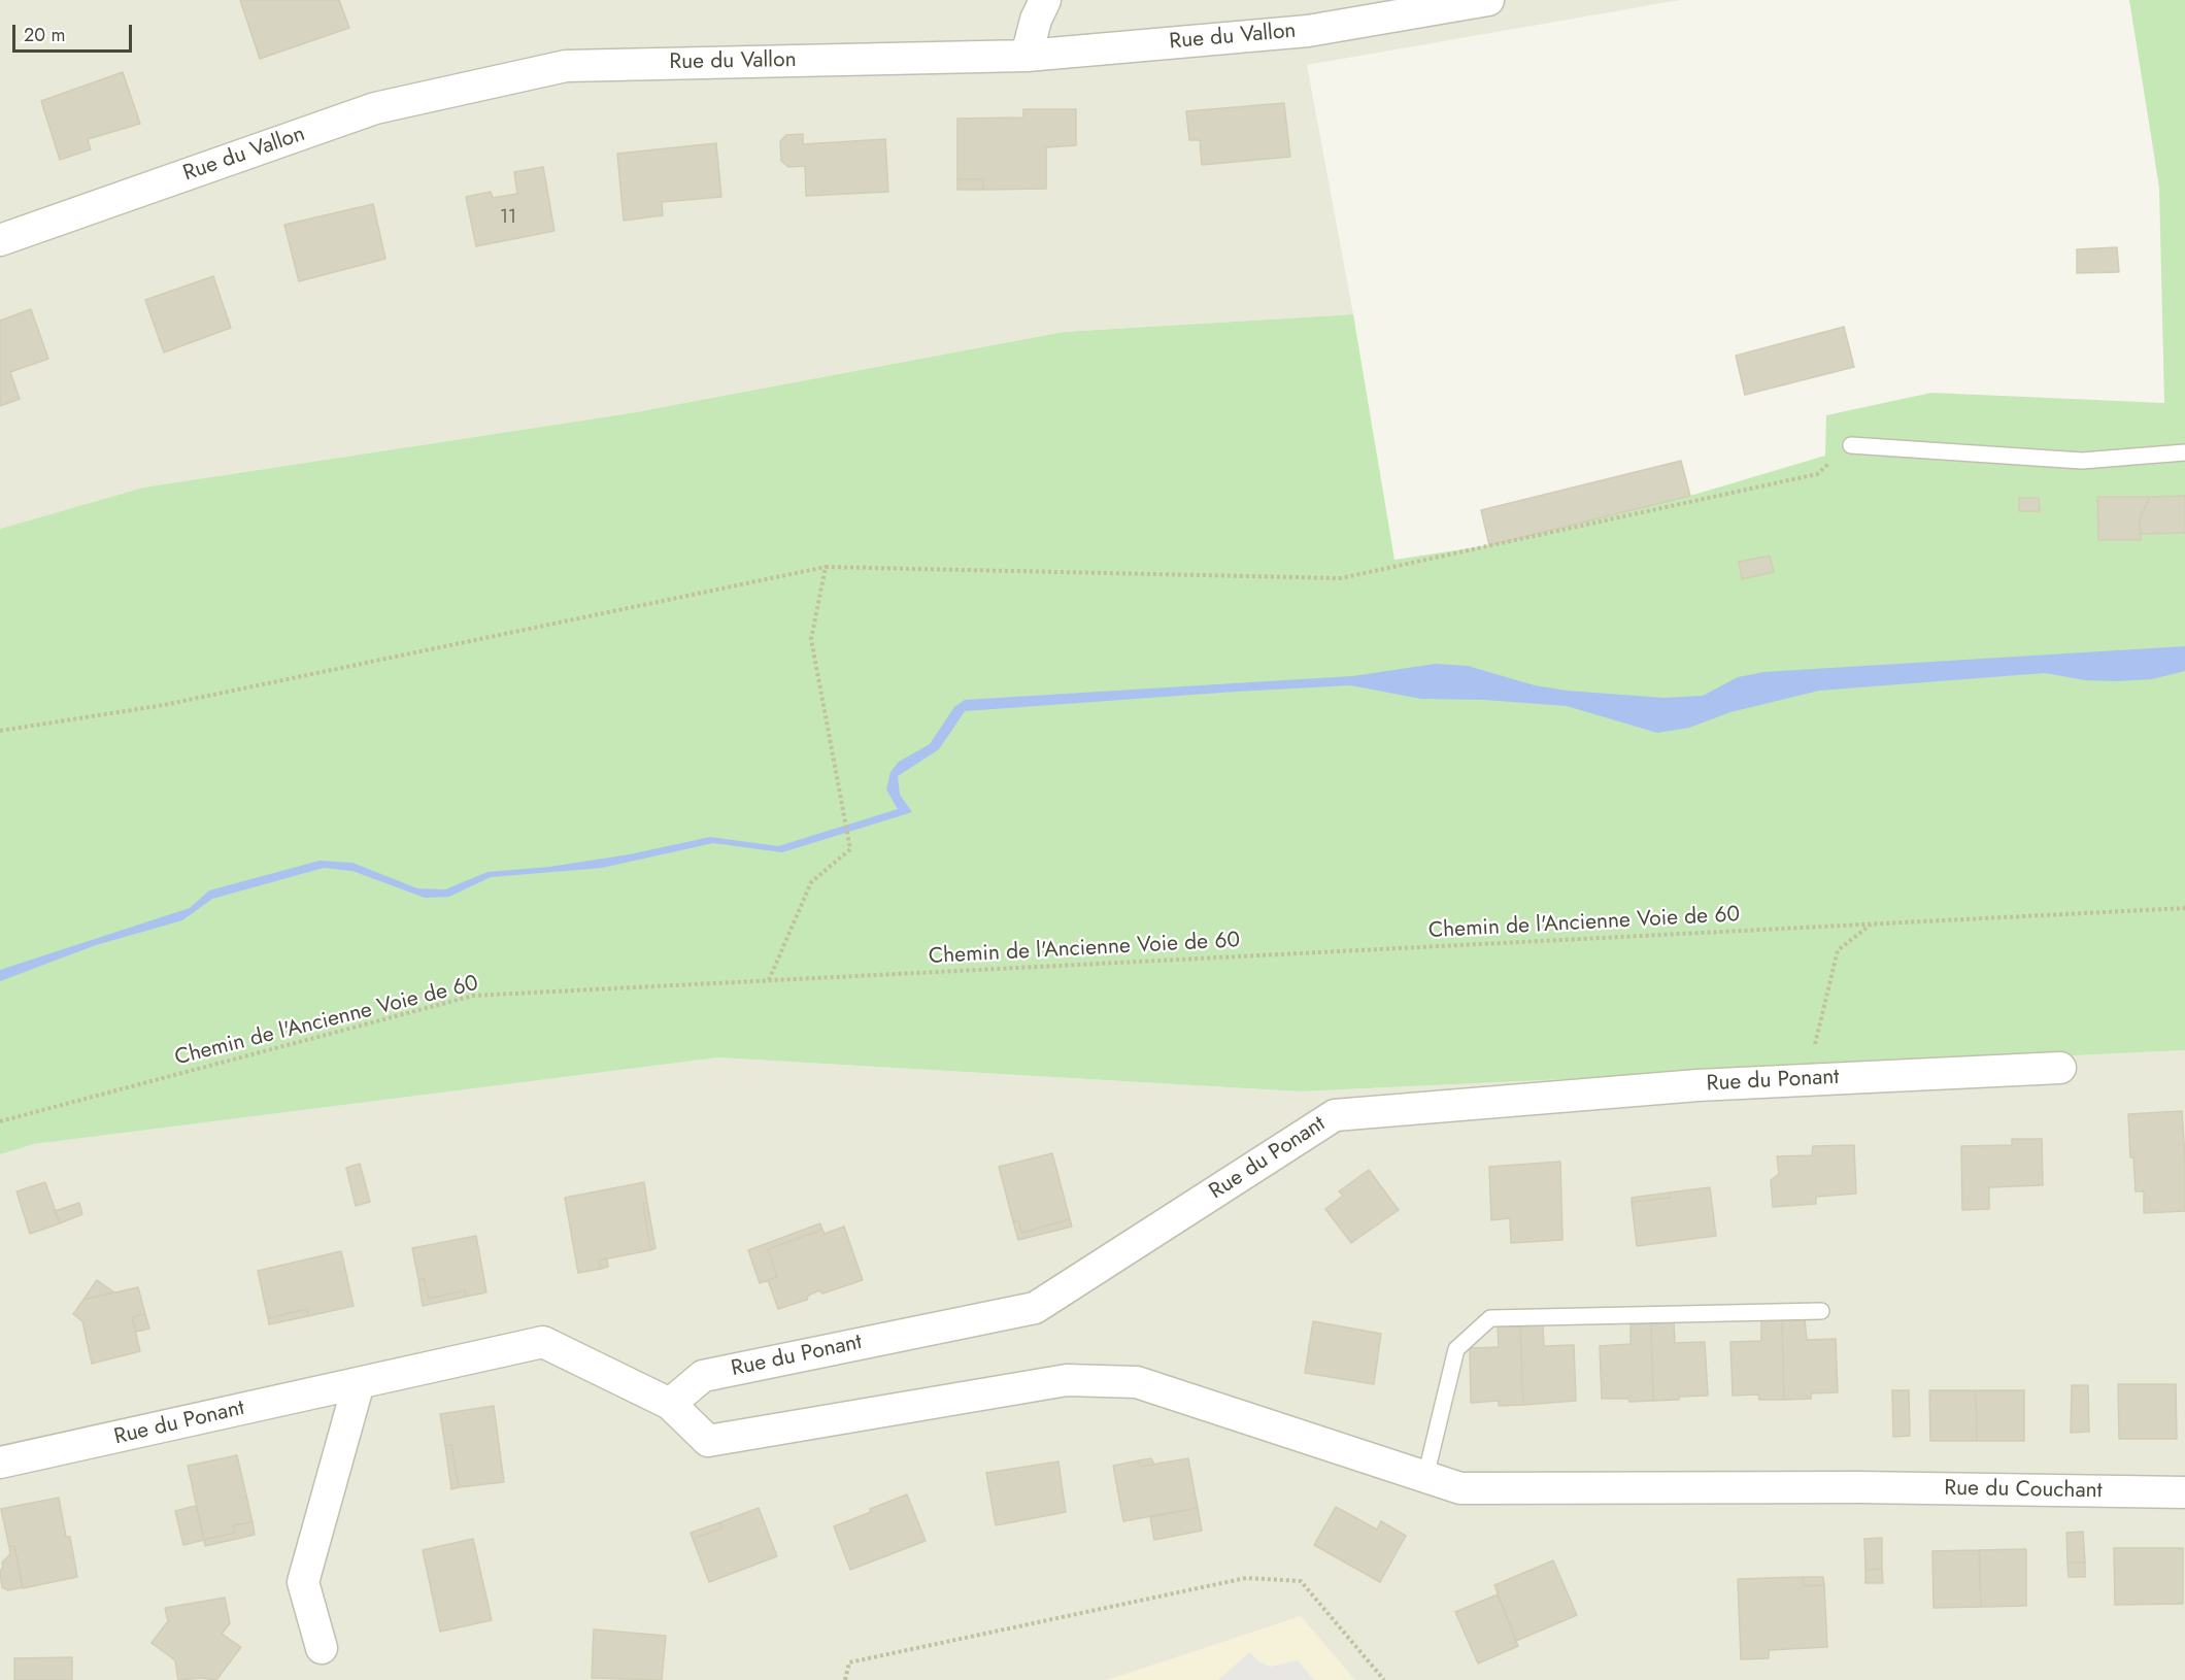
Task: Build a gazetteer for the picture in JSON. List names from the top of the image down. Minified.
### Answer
{"streets":{"street":["Rue du Vallon","Rue du Ponant","Rue du Couchant"],"path":["Chemin de l'Ancienne Voie de 60"]},"crossings":[["Rue du Ponant","Rue du Couchant"]],"house_numbers":["11"],"scale_bar":"20 m"}
